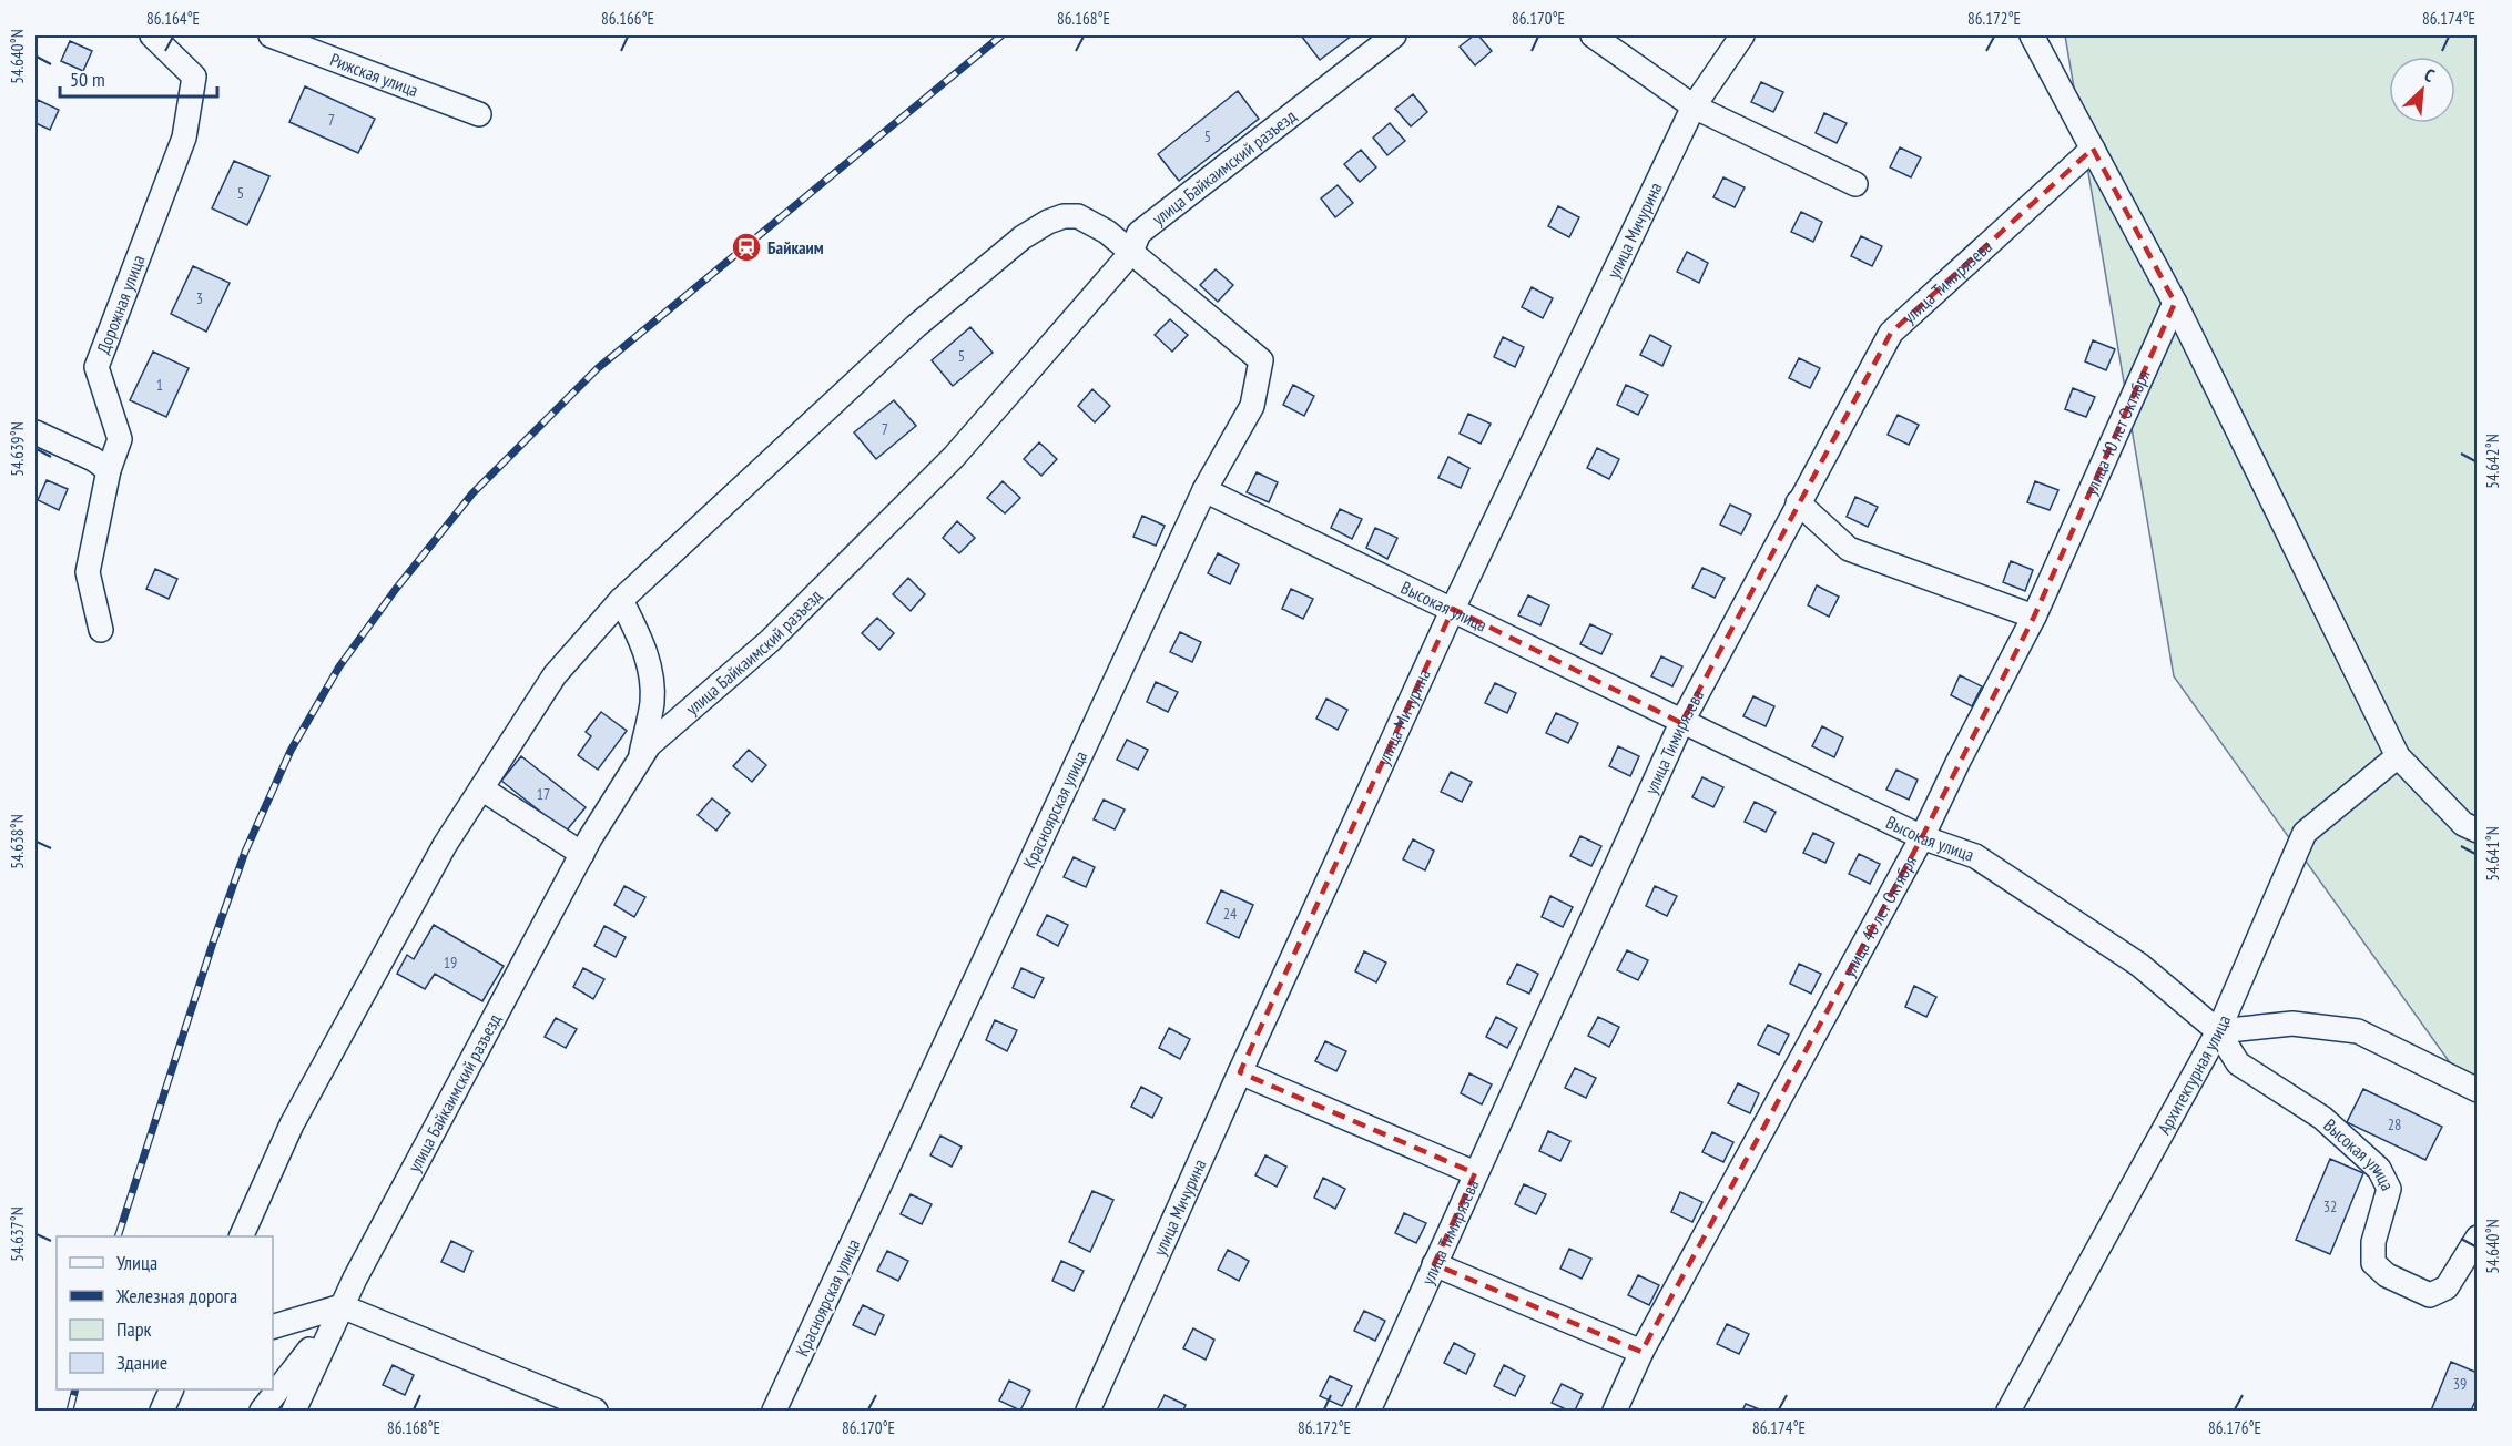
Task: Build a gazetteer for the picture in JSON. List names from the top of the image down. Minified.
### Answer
{"streets":{"street":["Рижская улица","улица Байкаимский разъезд","улица Мичурина","улица Тимирязева","Дорожная улица","улица 40 лет Октября","Высокая улица","Красноярская улица","Архитектурная улица"]},"crossings":[["улица Байкаимский разъезд","Красноярская улица"],["улица Мичурина","Высокая улица"],["улица Тимирязева","Высокая улица"],["улица 40 лет Октября","Высокая улица"],["Высокая улица","Красноярская улица"],["Высокая улица","Архитектурная улица"]],"places":{"station":["Байкаим"]},"house_numbers":["7","5","5","3","5","1","7","17","24","19","28","32","39"],"legend":["Улица","Железная дорога","Парк","Здание"],"scale_bar":"50 m","north":"top right","coordinates":["86.164°E","86.166°E","86.168°E","86.170°E","86.172°E","86.174°E","54.640°N","54.639°N","54.642°N","54.638°N","54.641°N","54.637°N","86.176°E"]}
